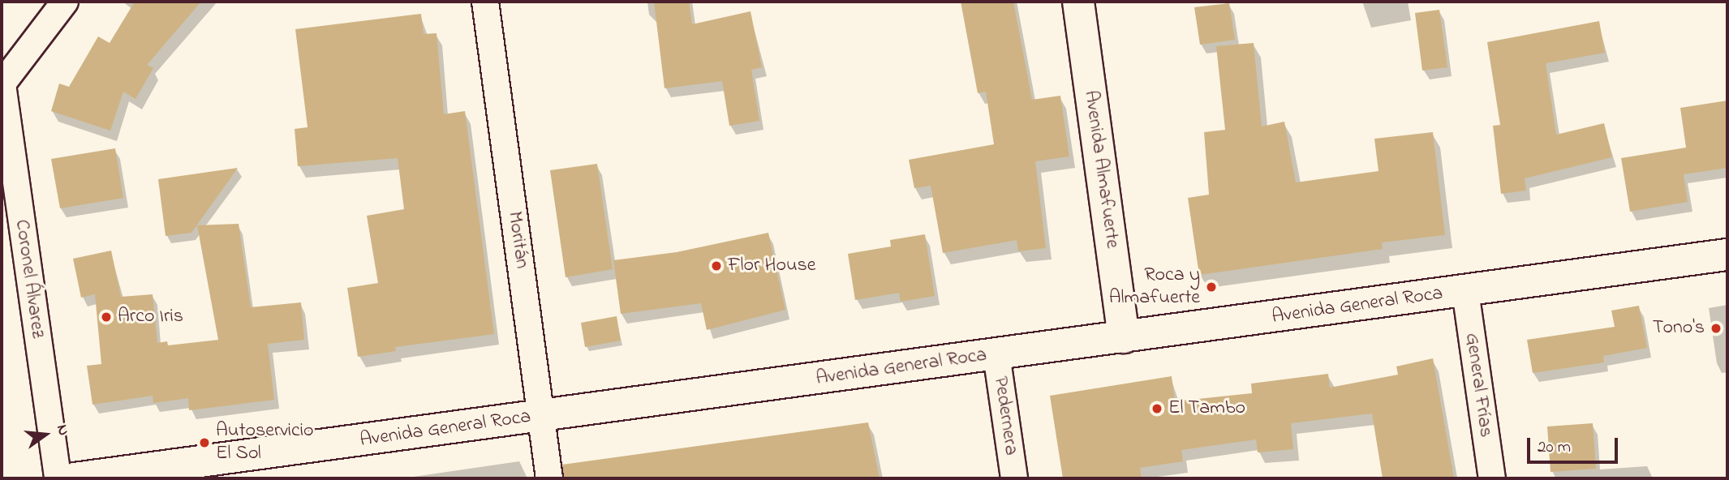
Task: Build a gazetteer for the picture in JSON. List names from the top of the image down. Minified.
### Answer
{"streets":{"main road":["Avenida Almafuerte","Avenida General Roca"],"street":["Moritán","Coronel Álvarez","General Frías","Pedernera"]},"crossings":[["Avenida Almafuerte","Avenida General Roca"],["Moritán","Avenida General Roca"],["Avenida General Roca","General Frías"],["Avenida General Roca","Pedernera"]],"places":["Flor House","Roca y Almafuerte","Arco Iris","Tono's","El Tambo","Autoservicio El Sol"],"scale_bar":"20 m","north":"right"}
